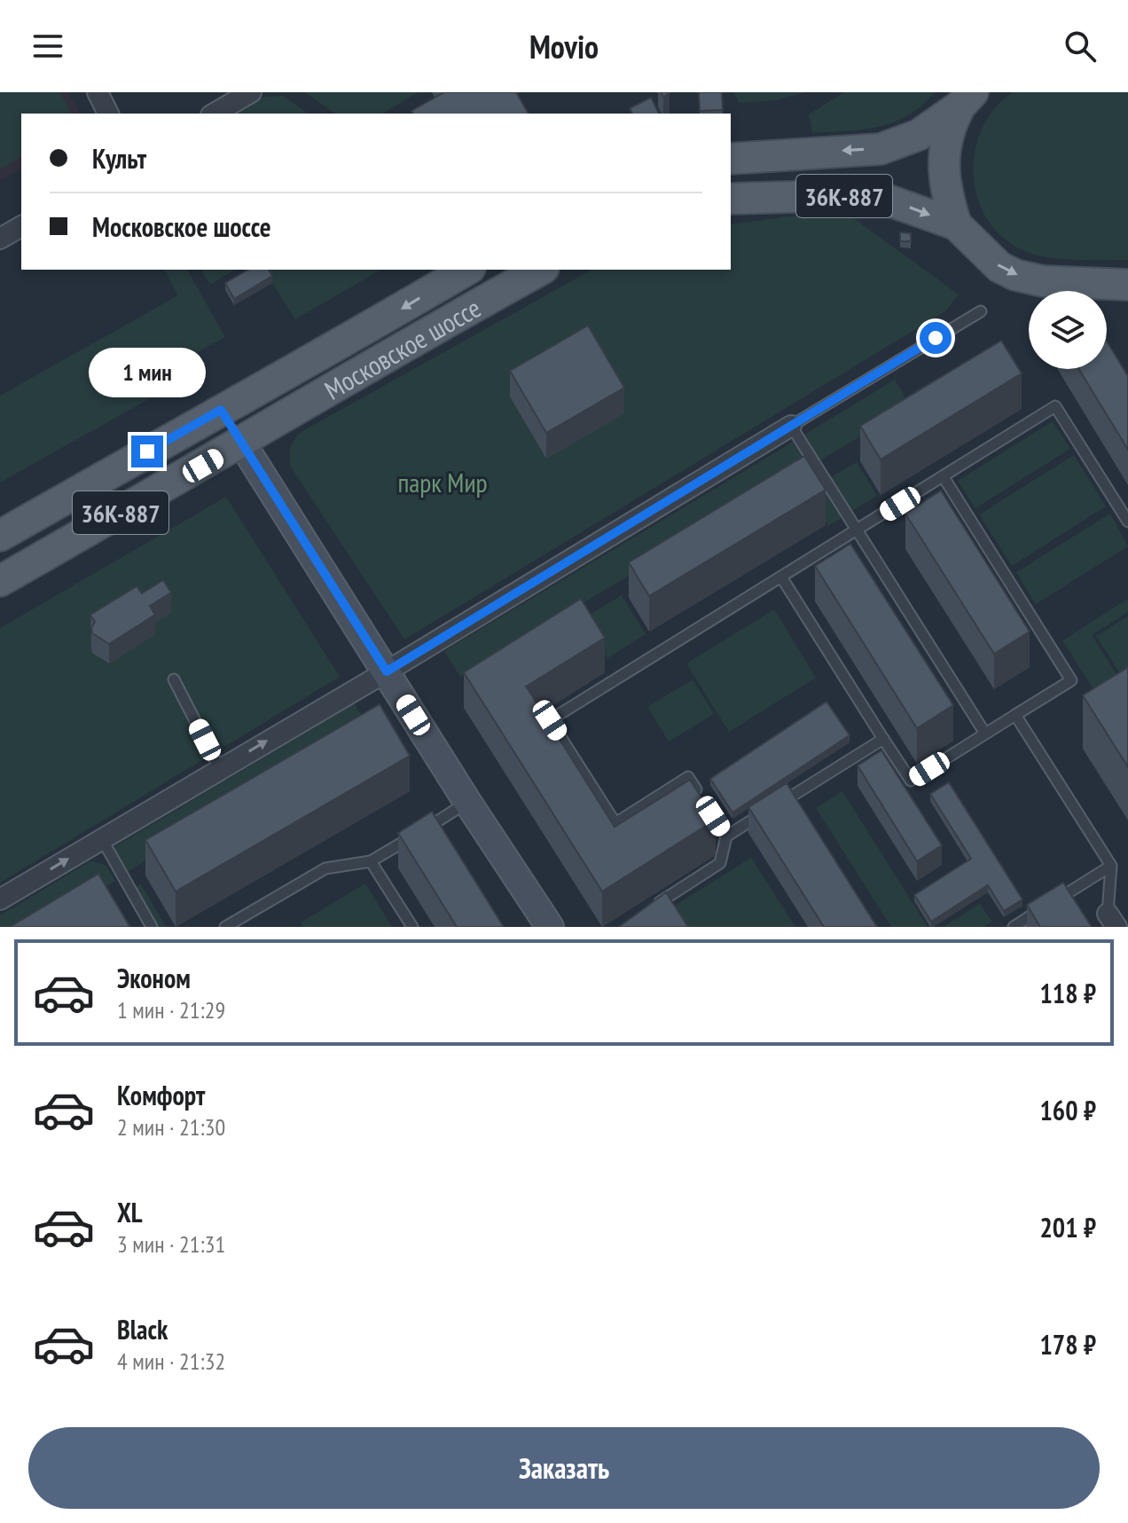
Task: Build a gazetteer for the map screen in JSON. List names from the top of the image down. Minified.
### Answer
{"streets":{"main road":["36К-887","Московское шоссе"]},"parks":["парк Мир"],"page":{"header":"Movio","banner":["Культ","Московское шоссе"],"bubble":"1 мин","list":[{"name":"Эконом","note":"1 мин · 21:29","value":"118 ₽"},{"name":"Комфорт","note":"2 мин · 21:30","value":"160 ₽"},{"name":"XL","note":"3 мин · 21:31","value":"201 ₽"},{"name":"Black","note":"4 мин · 21:32","value":"178 ₽"}],"buttons":"Заказать"}}
